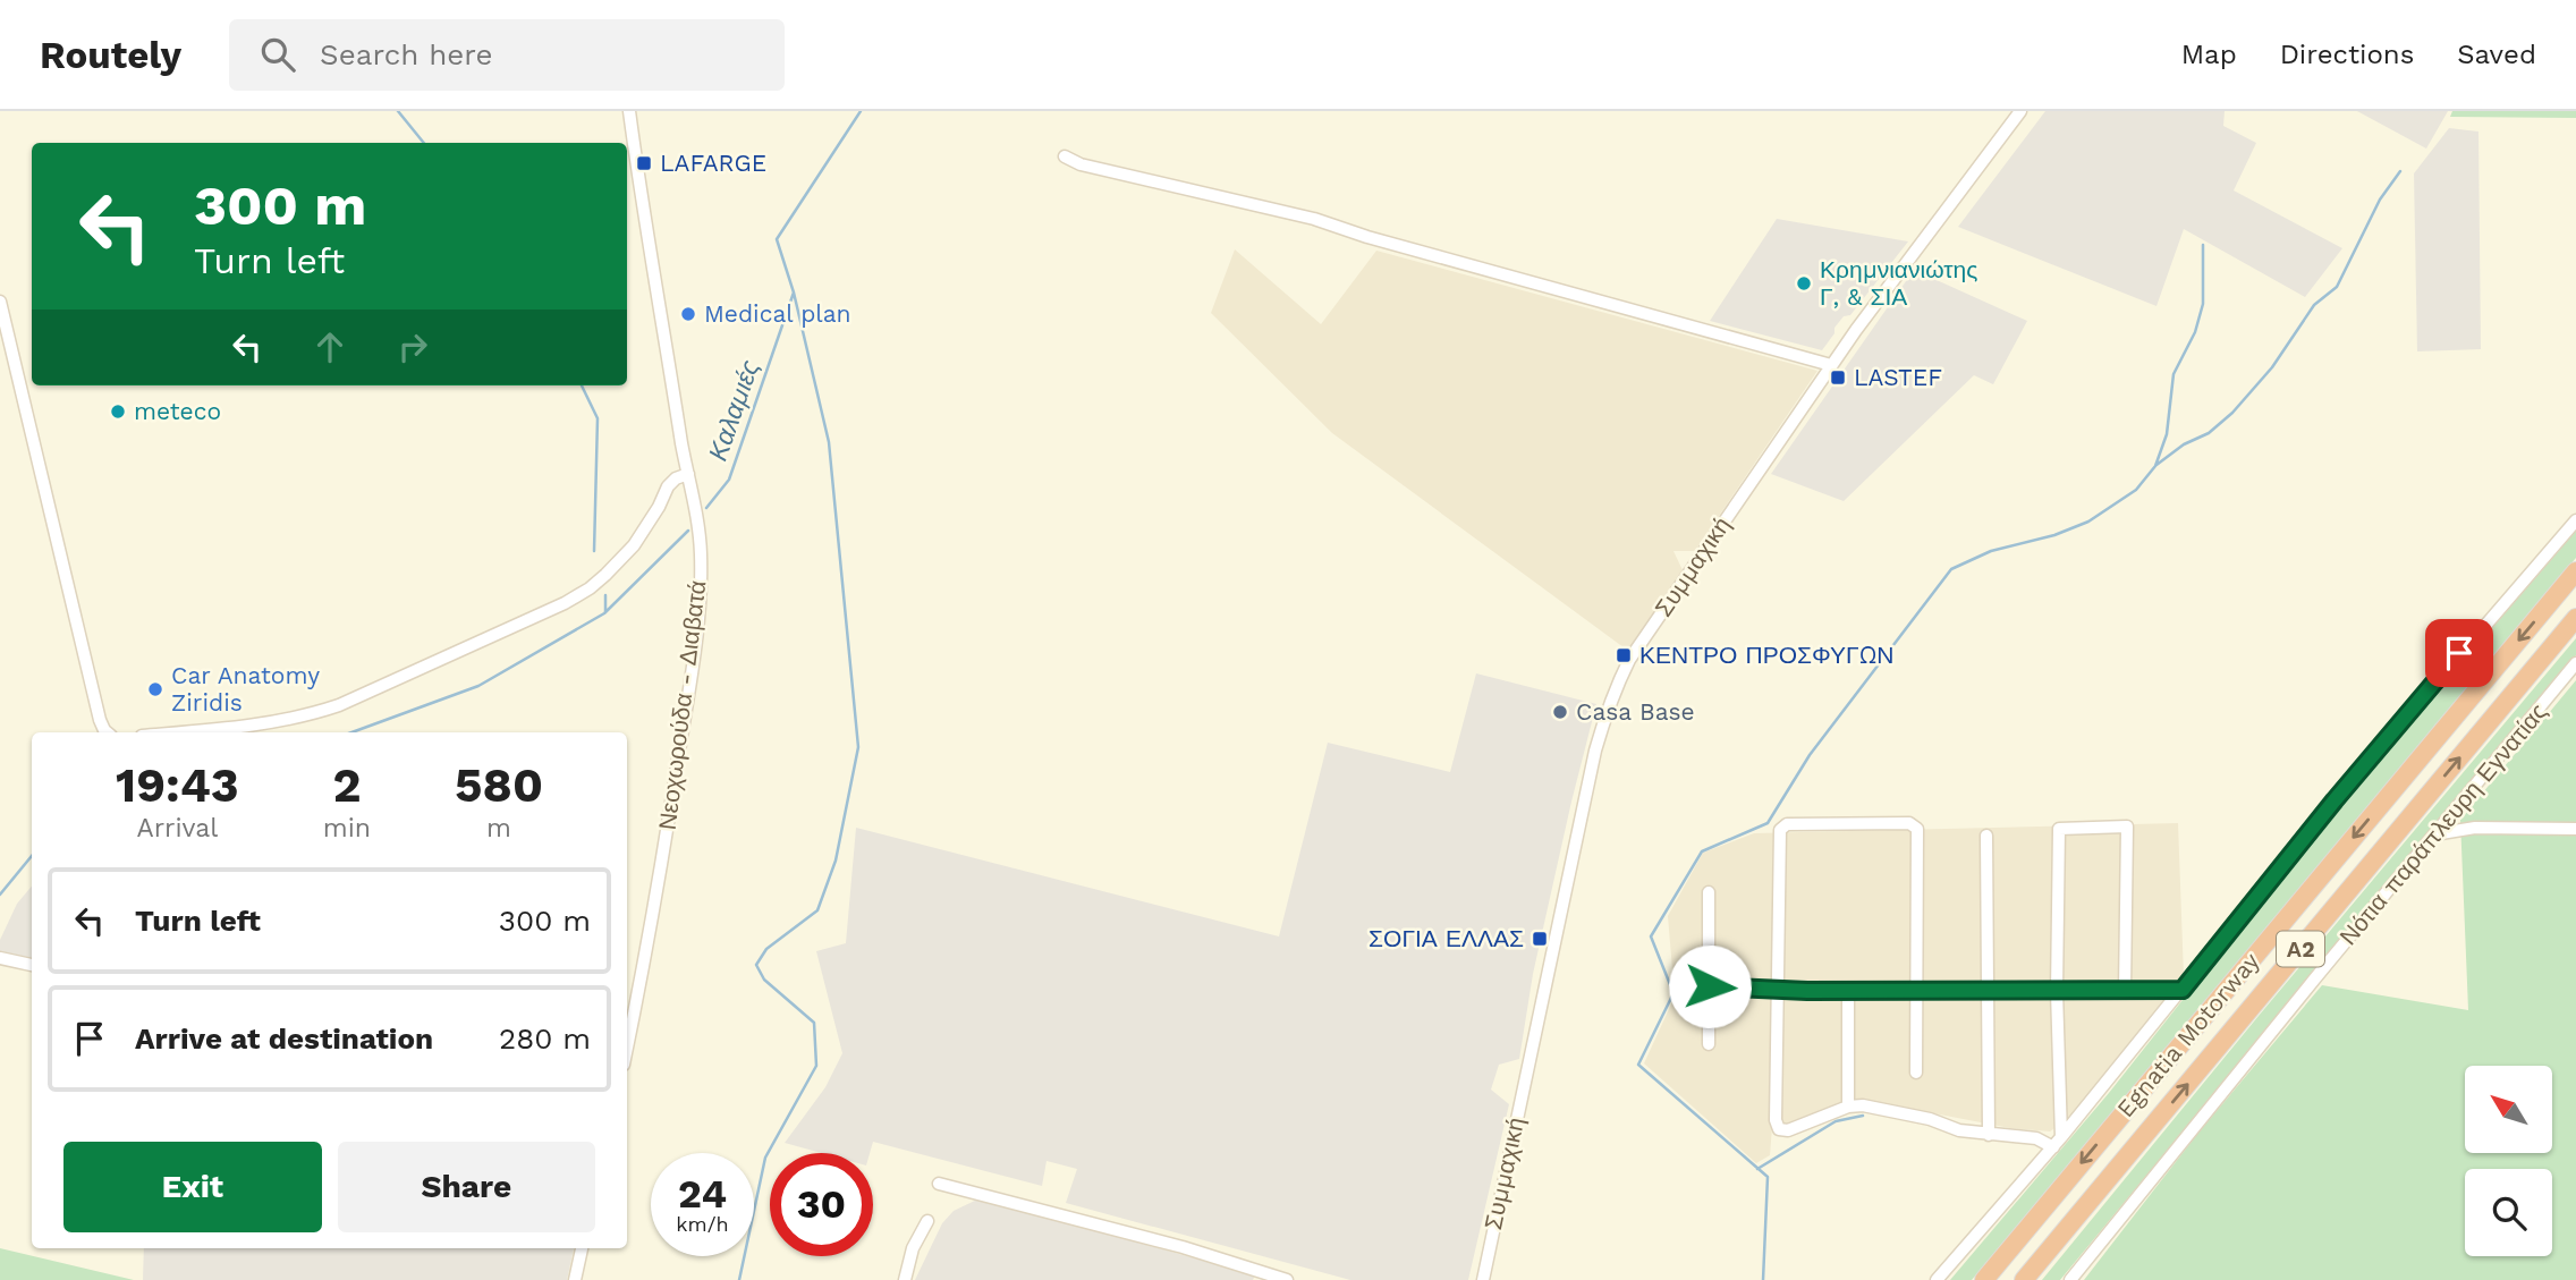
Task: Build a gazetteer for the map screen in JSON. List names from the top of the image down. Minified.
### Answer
{"streets":{"highway":["Α2","Egnatia Motorway"],"street":["Συμμαχική","Νεοχωρούδα - Διαβατά","Νότια παράπλευρη Εγνατίας"]},"water":["Καλαμιές"],"places":{"transit":["LAFARGE","LASTEF","ΚΕΝΤΡΟ ΠΡΟΣΦΥΓΩΝ","ΣΟΓΙΑ ΕΛΛΑΣ"],"other":["Κρημνιανιώτης Γ, & ΣΙΑ","Medical plan","meteco","Car Anatomy Ziridis","Casa Base"]},"north":"top left","page":{"header":"Routely","search":"Search here","nav":["Map","Directions","Saved"],"turn":["300 m","Turn left"],"eta":["19:43","Arrival","2","min","580","m"],"list":[{"name":"Turn left","value":"300 m"},{"name":"Arrive at destination","value":"280 m"}],"buttons":["Exit","Share"],"speed":"24 km/h","limit":"30"}}
